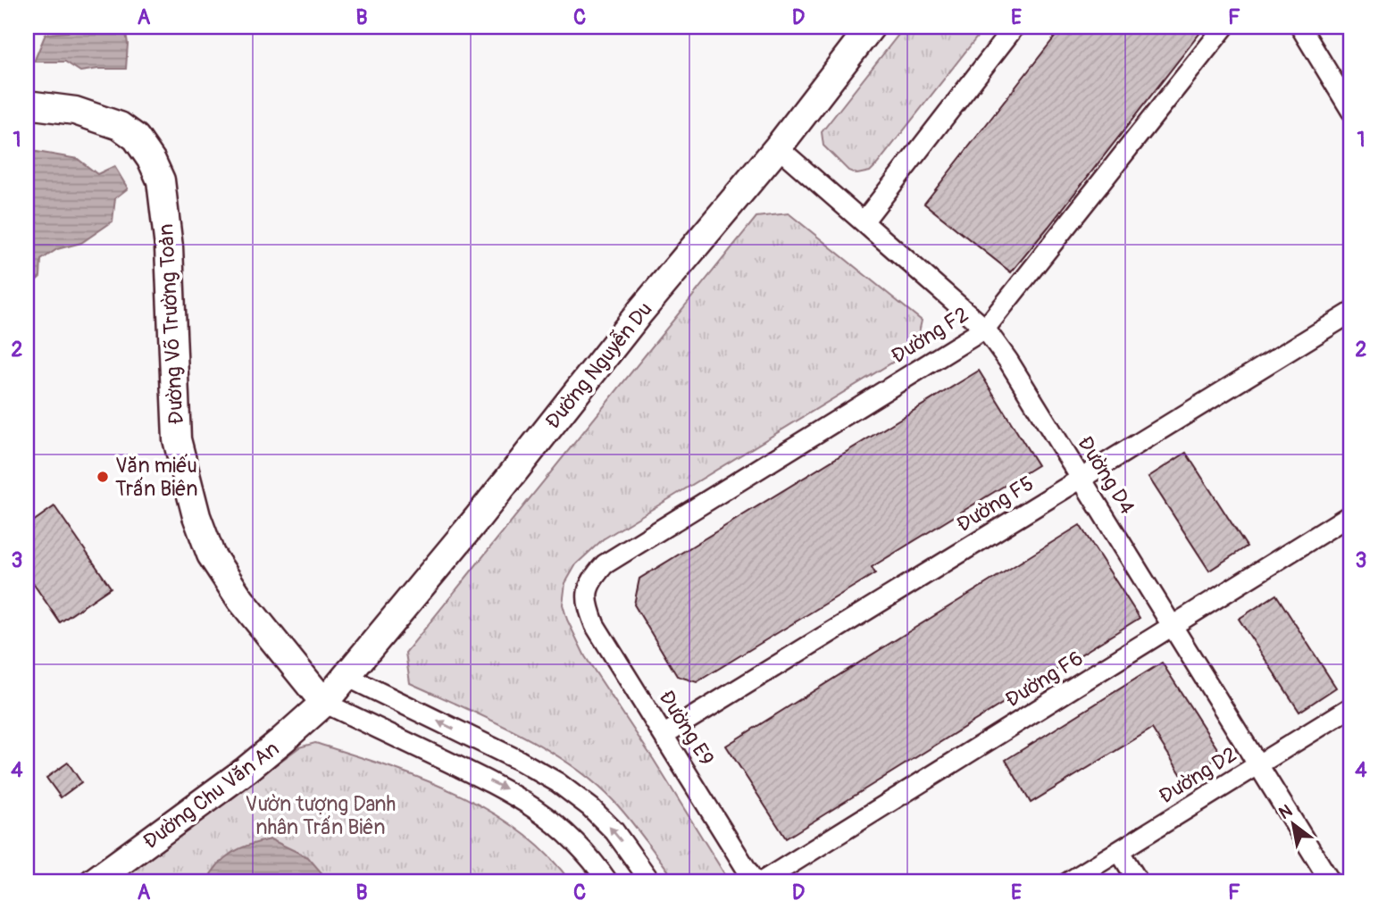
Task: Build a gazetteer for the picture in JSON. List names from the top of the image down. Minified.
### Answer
{"streets":{"main road":["Đường Võ Trường Toản","Đường Nguyễn Du","Đường Chu Văn An"],"street":["Đường F2","Đường D4","Đường F5","Đường F6","Đường E9","Đường D2"]},"crossings":[["Đường Võ Trường Toản","Đường Nguyễn Du"],["Đường Võ Trường Toản","Đường Chu Văn An"],["Đường F2","Đường D4"],["Đường F2","Đường E9"],["Đường Nguyễn Du","Đường D4"],["Đường Nguyễn Du","Đường Chu Văn An"],["Đường D4","Đường F5"],["Đường D4","Đường F6"],["Đường D4","Đường D2"],["Đường F5","Đường E9"]],"parks":["Vườn tượng Danh nhân Trấn Biên"],"places":["Văn miếu Trấn Biên"],"north":"top left","grid":{"columns":["A","B","C","D","E","F"],"rows":["1","2","3","4"]}}
